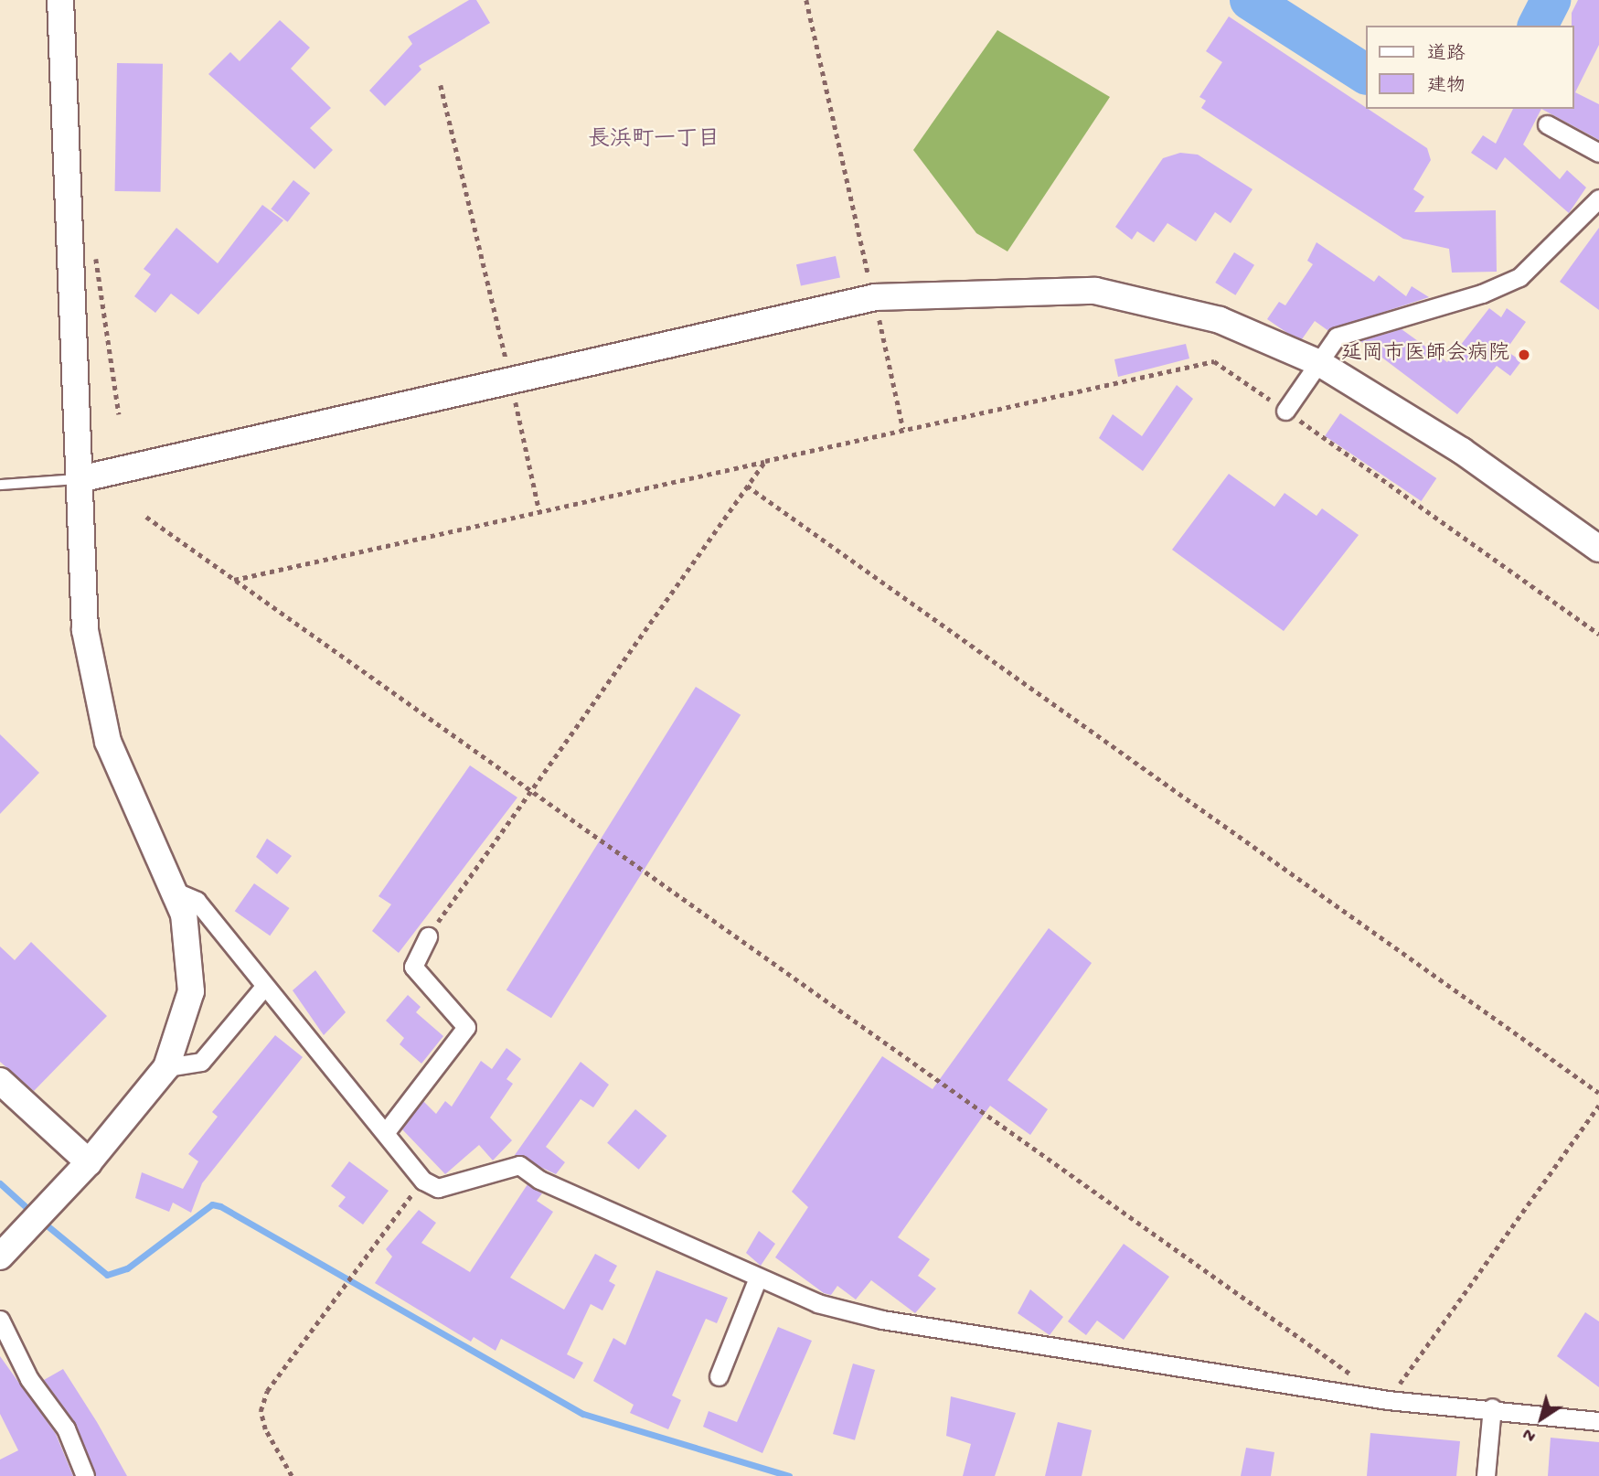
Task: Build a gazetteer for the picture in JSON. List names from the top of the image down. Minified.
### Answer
{"districts":["長浜町一丁目"],"places":["延岡市医師会病院"],"legend":["道路","建物"],"north":"bottom left"}
